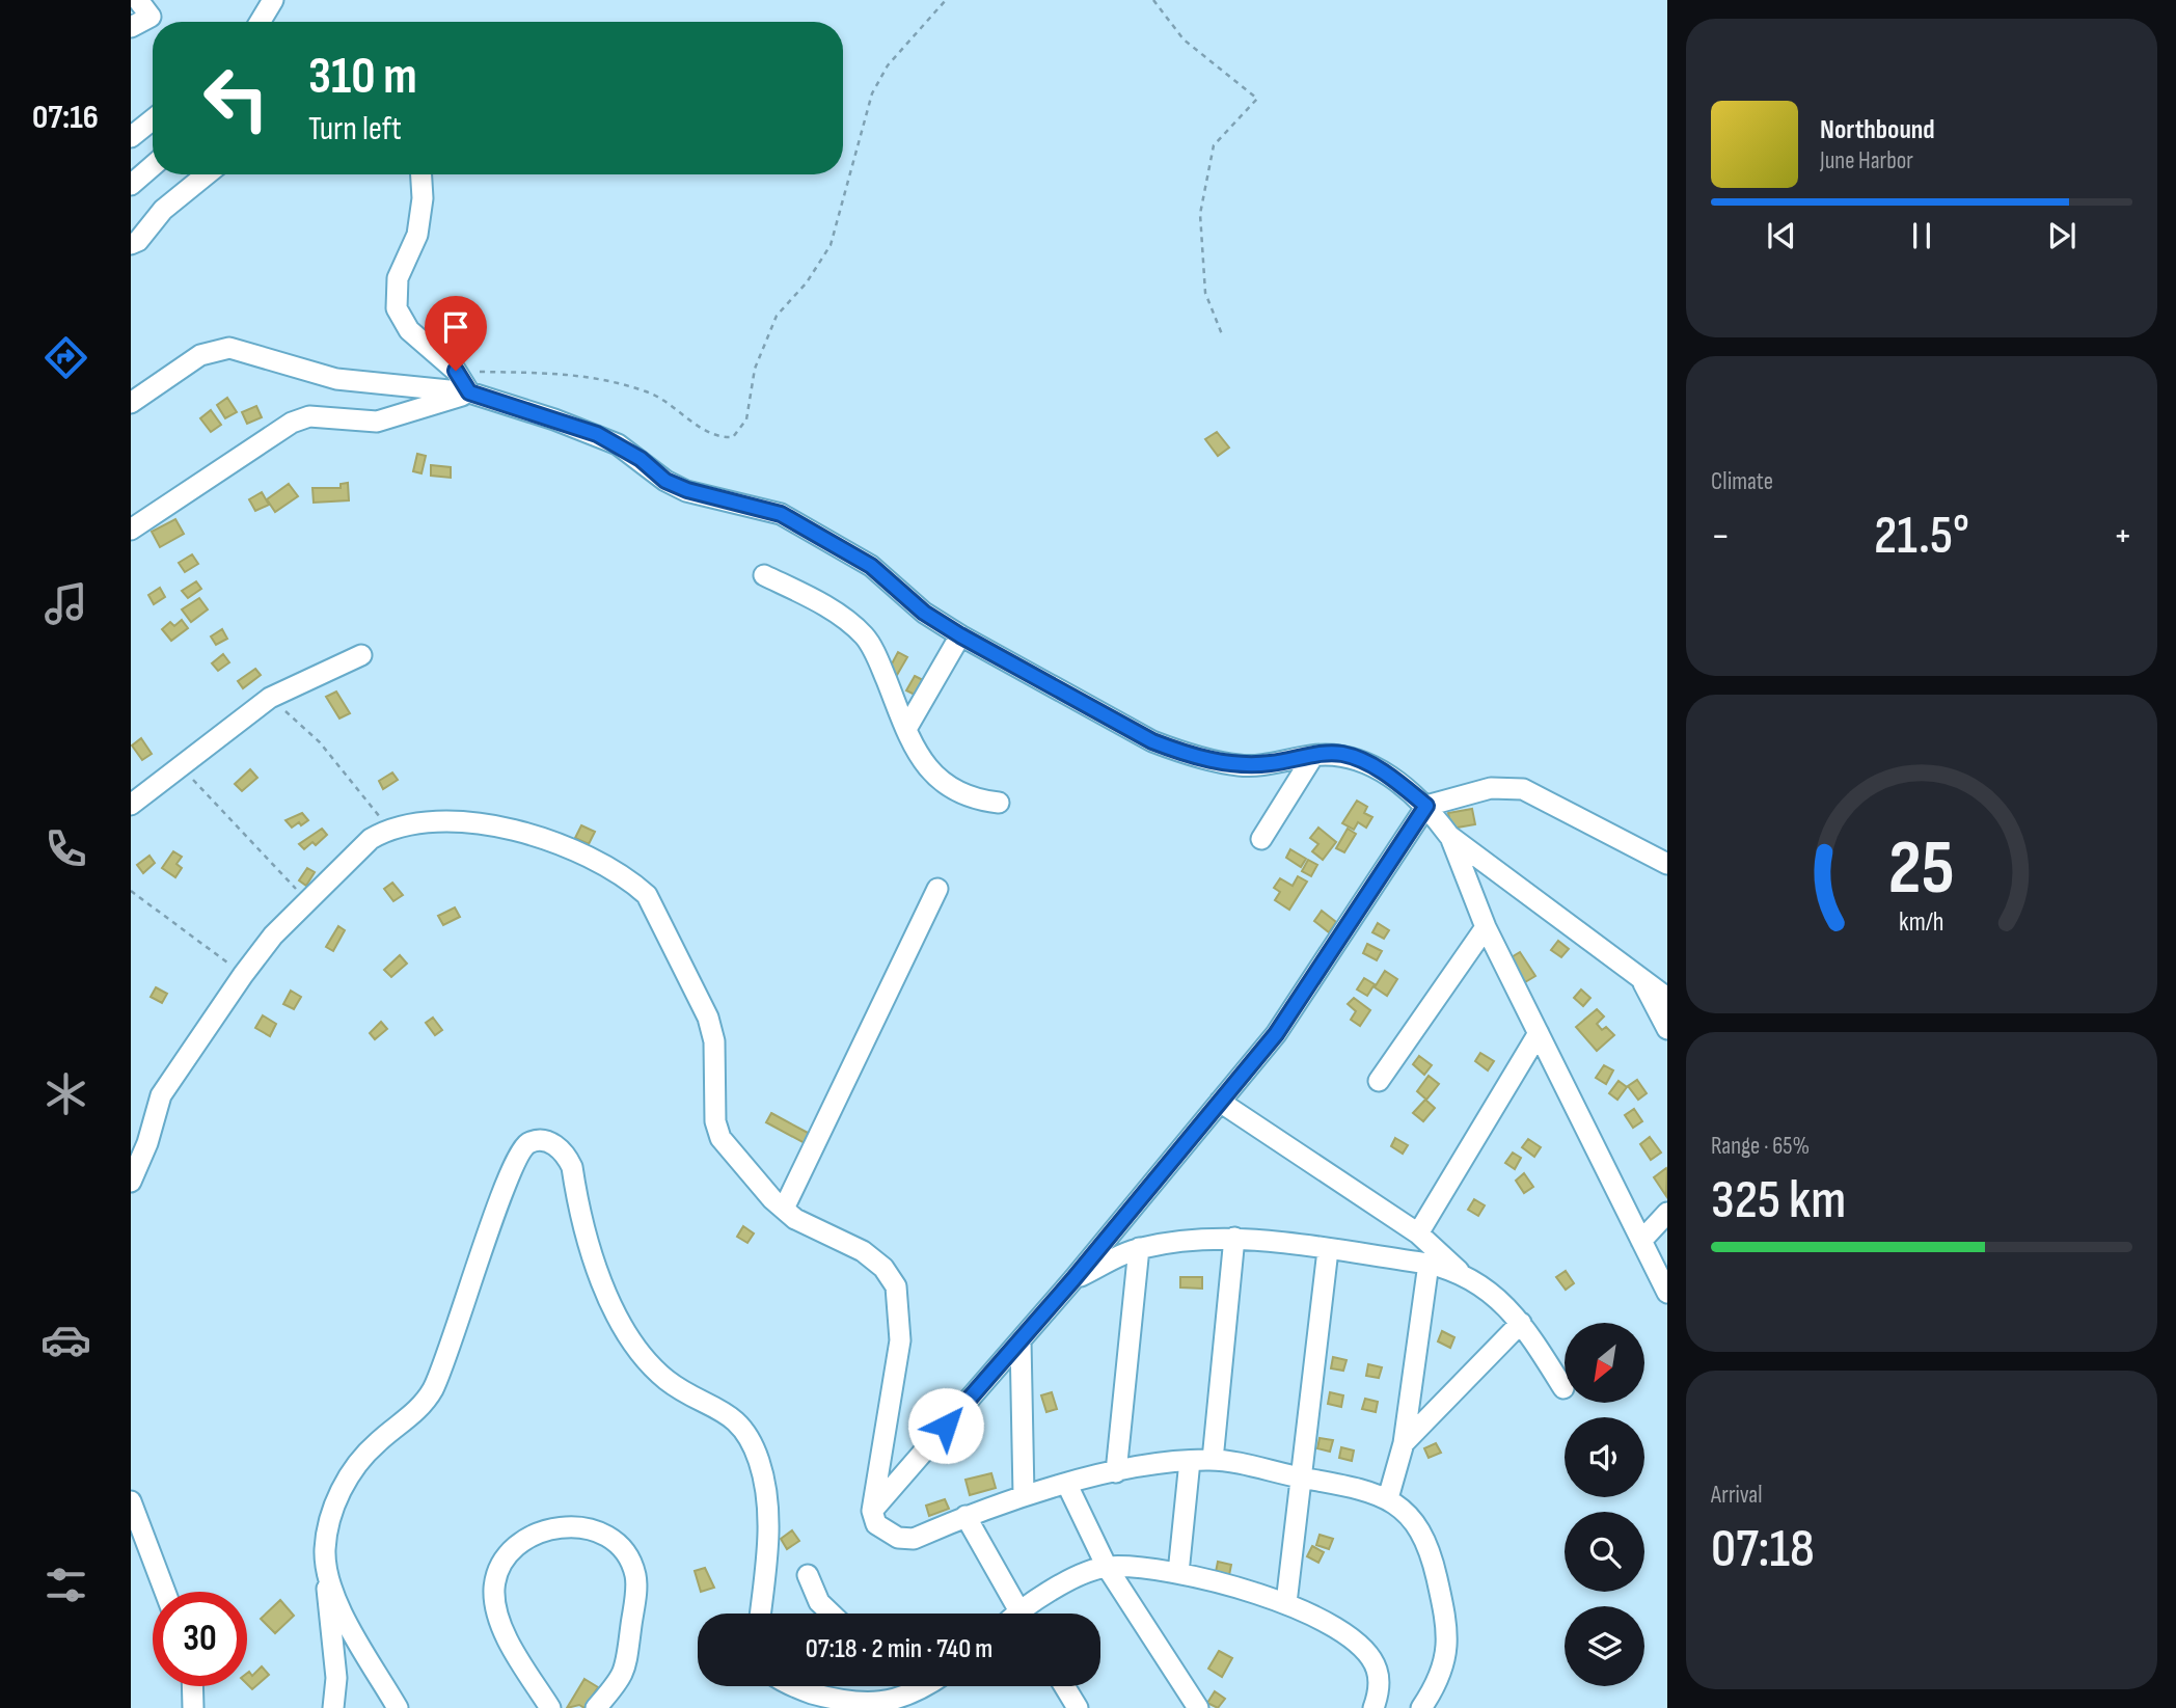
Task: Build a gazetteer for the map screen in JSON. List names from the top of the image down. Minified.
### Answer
{"north":"bottom left","page":{"tabs":"07:16","turn":["310 m","Turn left"],"song":["Northbound","June Harbor"],"tile":["Climate",["Range · 65%","325 km"],["Arrival","07:18"]],"heat":["−","21.5°","+"],"limit":"30","trip":"07:18 · 2 min · 740 m","gauge":["25","km/h"]}}
